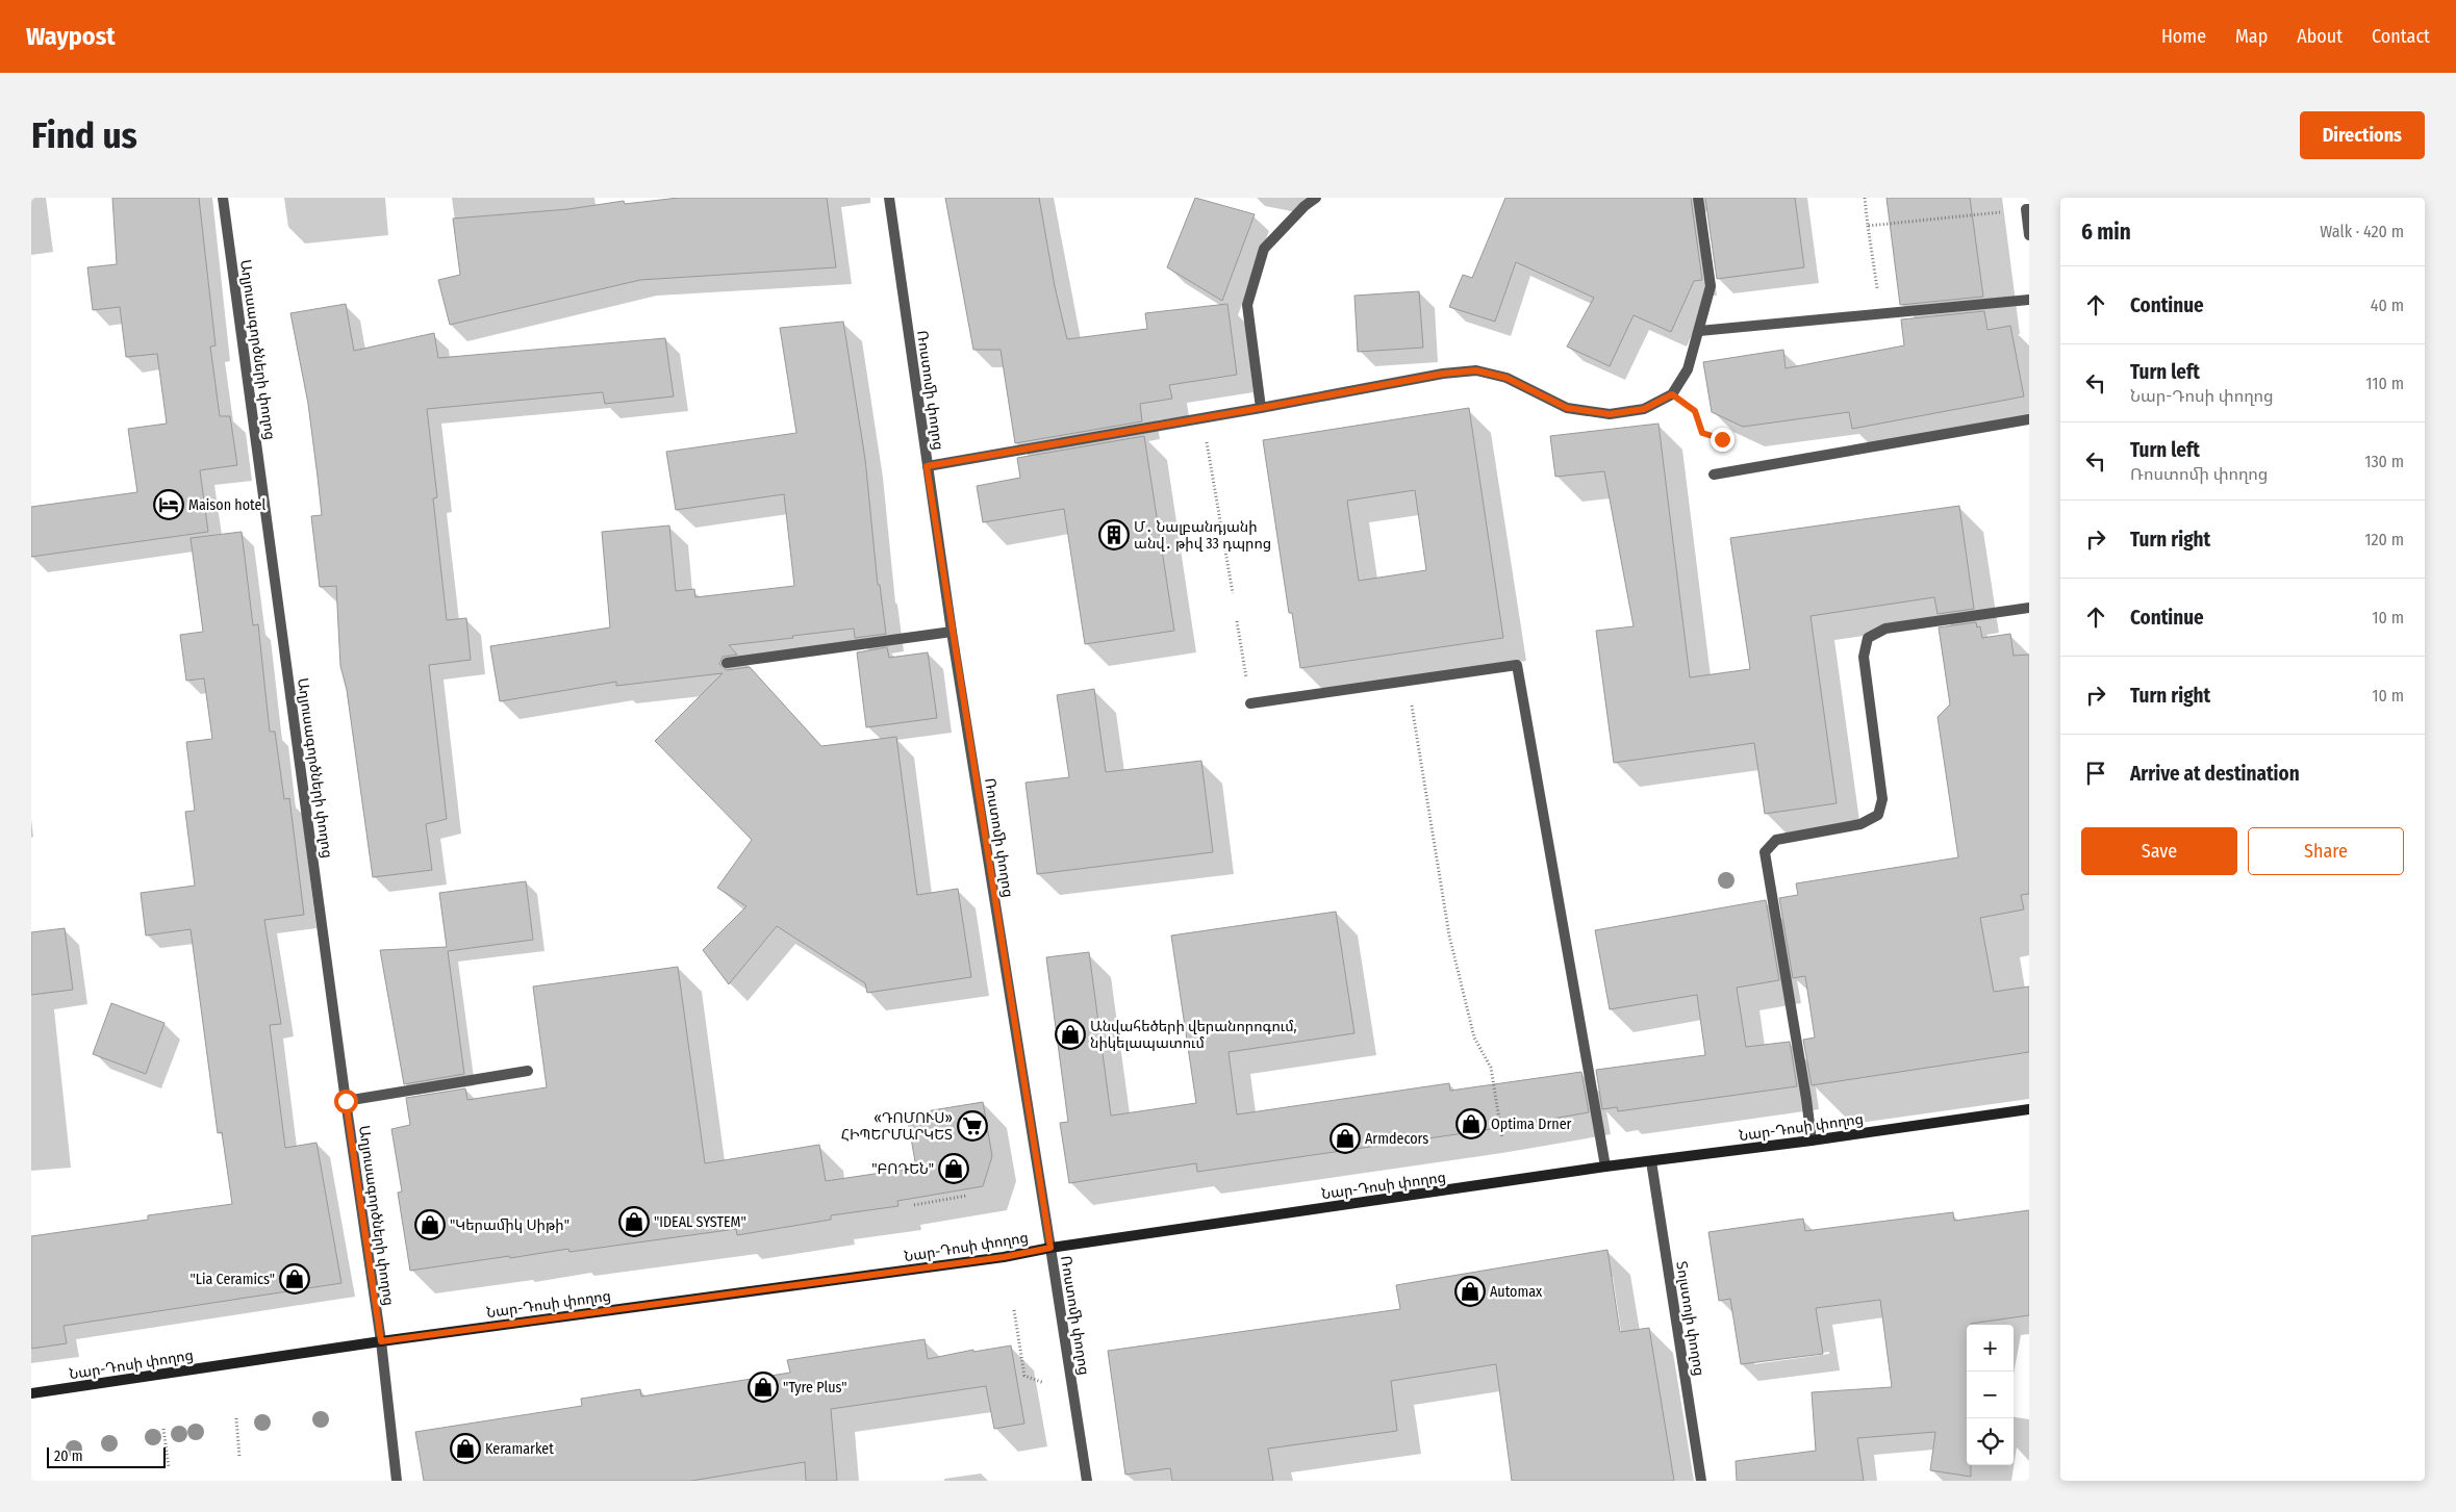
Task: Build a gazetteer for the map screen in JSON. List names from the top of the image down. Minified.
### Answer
{"streets":{"main road":["Նար-Դոսի փողոց"],"street":["Աղյուսագործների փողոց","Ռոստոմի փողոց","Տոլստոյի փողոց"]},"crossings":[["Աղյուսագործների փողոց","Նար-Դոսի փողոց"],["Ռոստոմի փողոց","Նար-Դոսի փողոց"],["Նար-Դոսի փողոց","Տոլստոյի փողոց"]],"places":{"hotel":["Maison hotel"],"building":["Մ․ Նալբանդյանի անվ․ թիվ 33 դպրոց"],"shop":["Անվահեծերի վերանորոգում, նիկելապատում","Optima Drner","Armdecors","\"ԲՈԴԵՆ\"","\"IDEAL SYSTEM\"","\"Կերամիկ Սիթի\"","\"Lia Ceramics\"","Automax","\"Tyre Plus\"","Keramarket"],"supermarket":["«ԴՈՄՈՒՍ» ՀԻՊԵՐՄԱՐԿԵՏ"]},"scale_bar":"20 m","page":{"header":"Waypost","nav":["Home","Map","About","Contact"],"buttons":["Directions",["Save","Share"]],"title":"Find us","heading":["6 min","Walk · 420 m"],"list":[["Continue","40 m"],["Turn left","Նար-Դոսի փողոց","110 m"],["Turn left","Ռոստոմի փողոց","130 m"],["Turn right","120 m"],["Continue","10 m"],["Turn right","10 m"],"Arrive at destination"],"map_buttons":["+","−"],"scale":"20 m"}}
